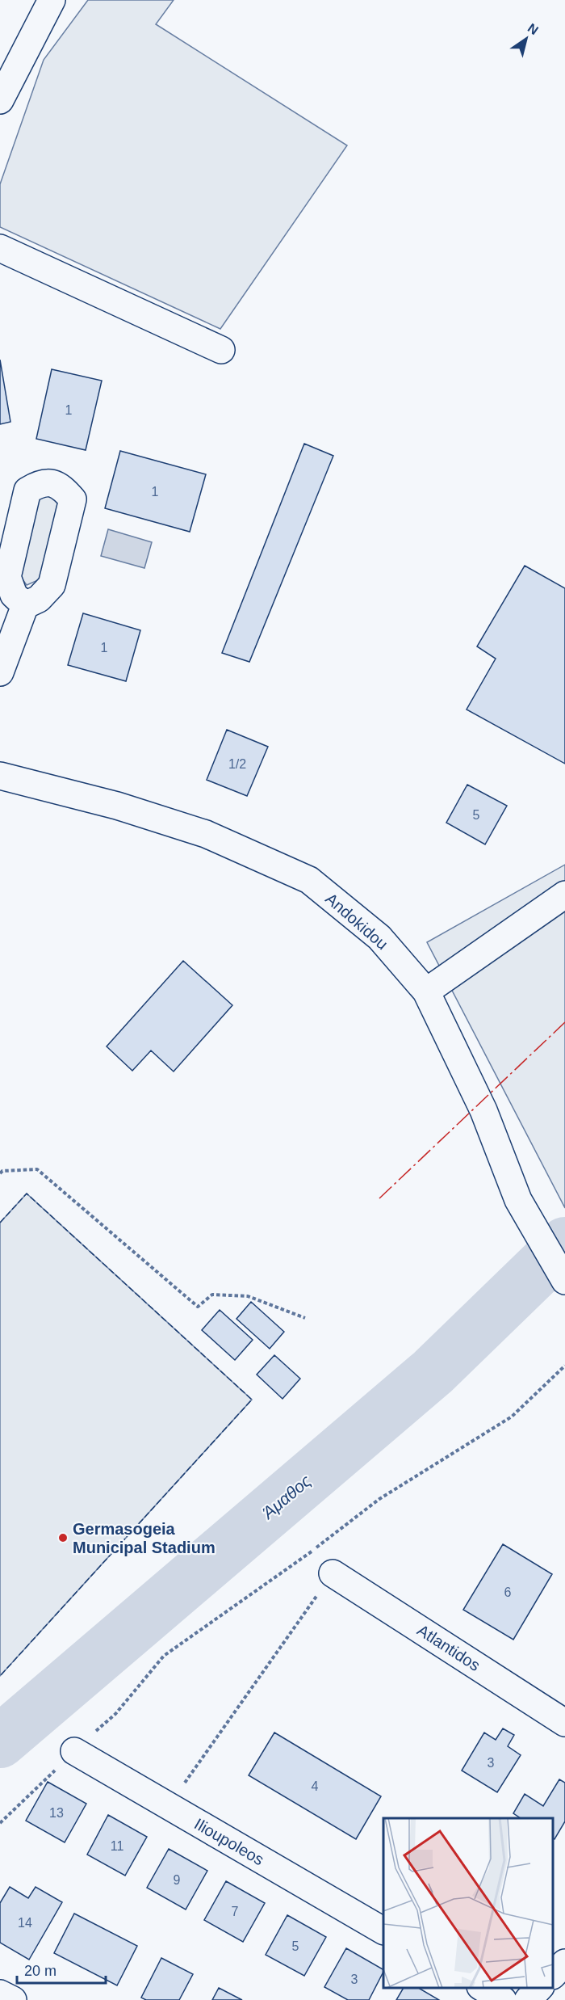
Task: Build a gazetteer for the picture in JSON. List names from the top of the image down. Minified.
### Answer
{"streets":{"street":["Andokidou","Atlantidos","Ilioupoleos"]},"water":["Άμαθος"],"places":["Germasogeia Municipal Stadium"],"house_numbers":["1","1","1","1/2","5","6","3","4","13","11","9","7","14","5","3"],"scale_bar":"20 m","north":"top right"}
